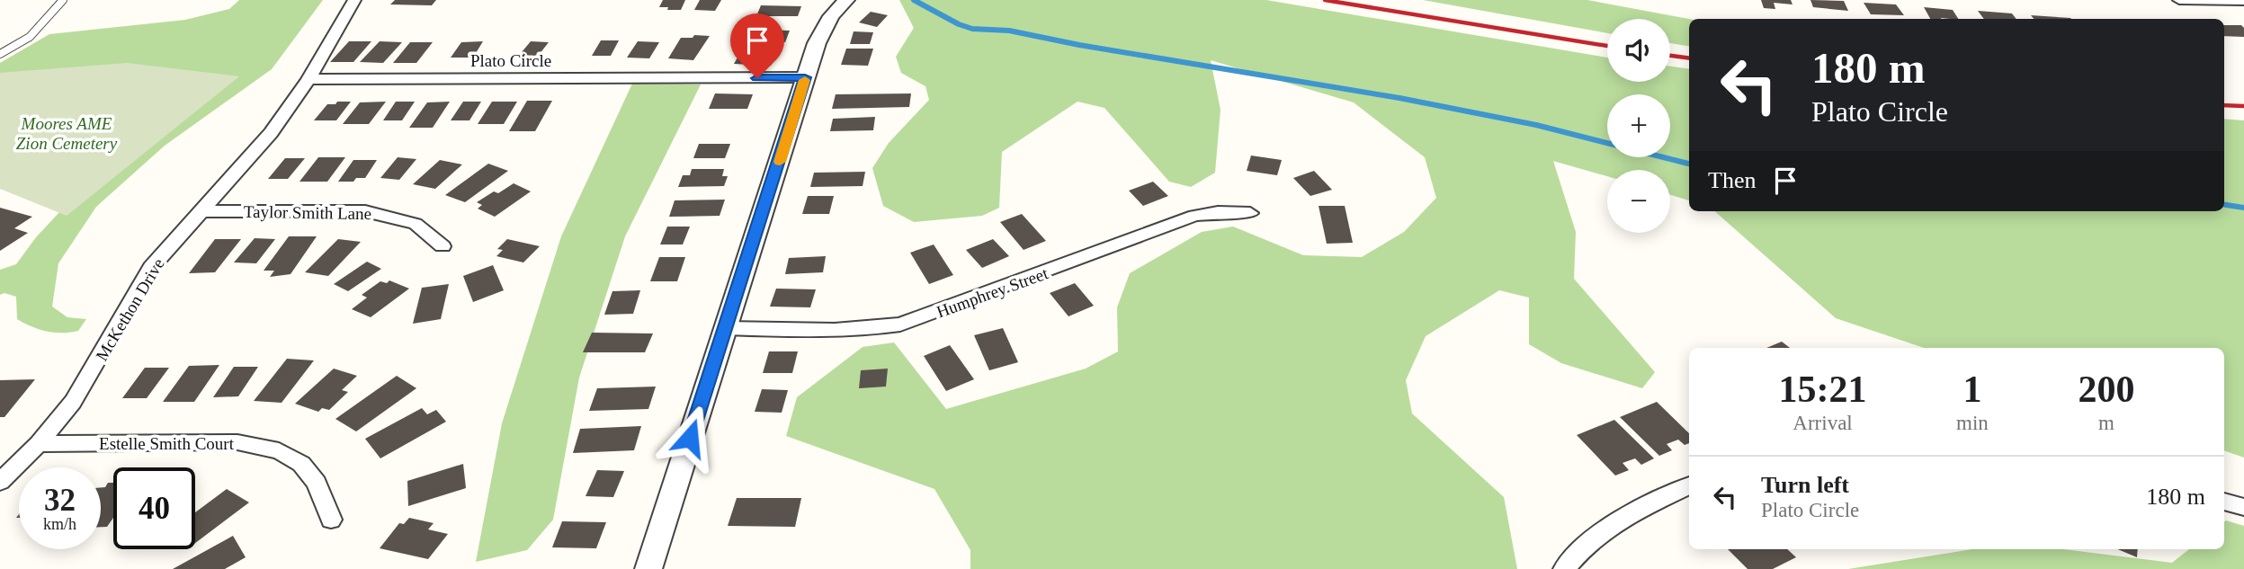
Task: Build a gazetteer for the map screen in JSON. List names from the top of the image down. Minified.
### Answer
{"streets":{"street":["Plato Circle","Taylor Smith Lane","Humphrey Street","McKethon Drive","Estelle Smith Court"]},"crossings":[["Plato Circle","McKethon Drive"],["Taylor Smith Lane","McKethon Drive"],["McKethon Drive","Estelle Smith Court"]],"parks":["Moores AME Zion Cemetery"],"page":{"map_buttons":["+","−"],"turn":["180 m","Plato Circle"],"then":"Then","eta":["15:21","Arrival","1","min","200","m"],"list":[{"name":"Turn left","note":"Plato Circle","value":"180 m"}],"speed":"32 km/h","limit":"40"}}
